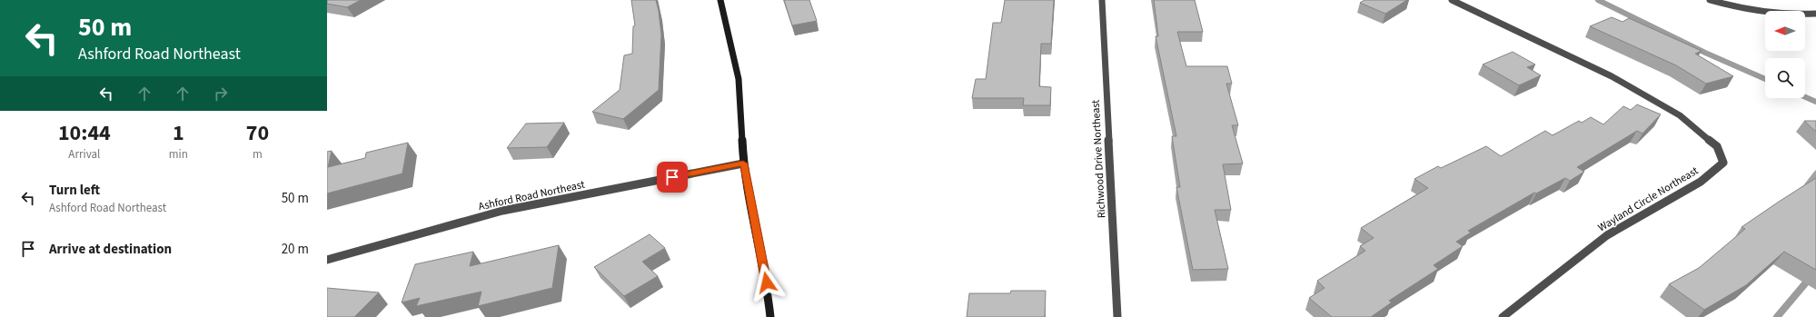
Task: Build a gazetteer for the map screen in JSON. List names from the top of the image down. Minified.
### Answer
{"streets":{"street":["Richwood Drive Northeast","Ashford Road Northeast","Wayland Circle Northeast"]},"north":"left","page":{"turn":["50 m","Ashford Road Northeast"],"eta":["10:44","Arrival","1","min","70","m"],"list":[{"name":"Turn left","note":"Ashford Road Northeast","value":"50 m"},{"name":"Arrive at destination","value":"20 m"}]}}
